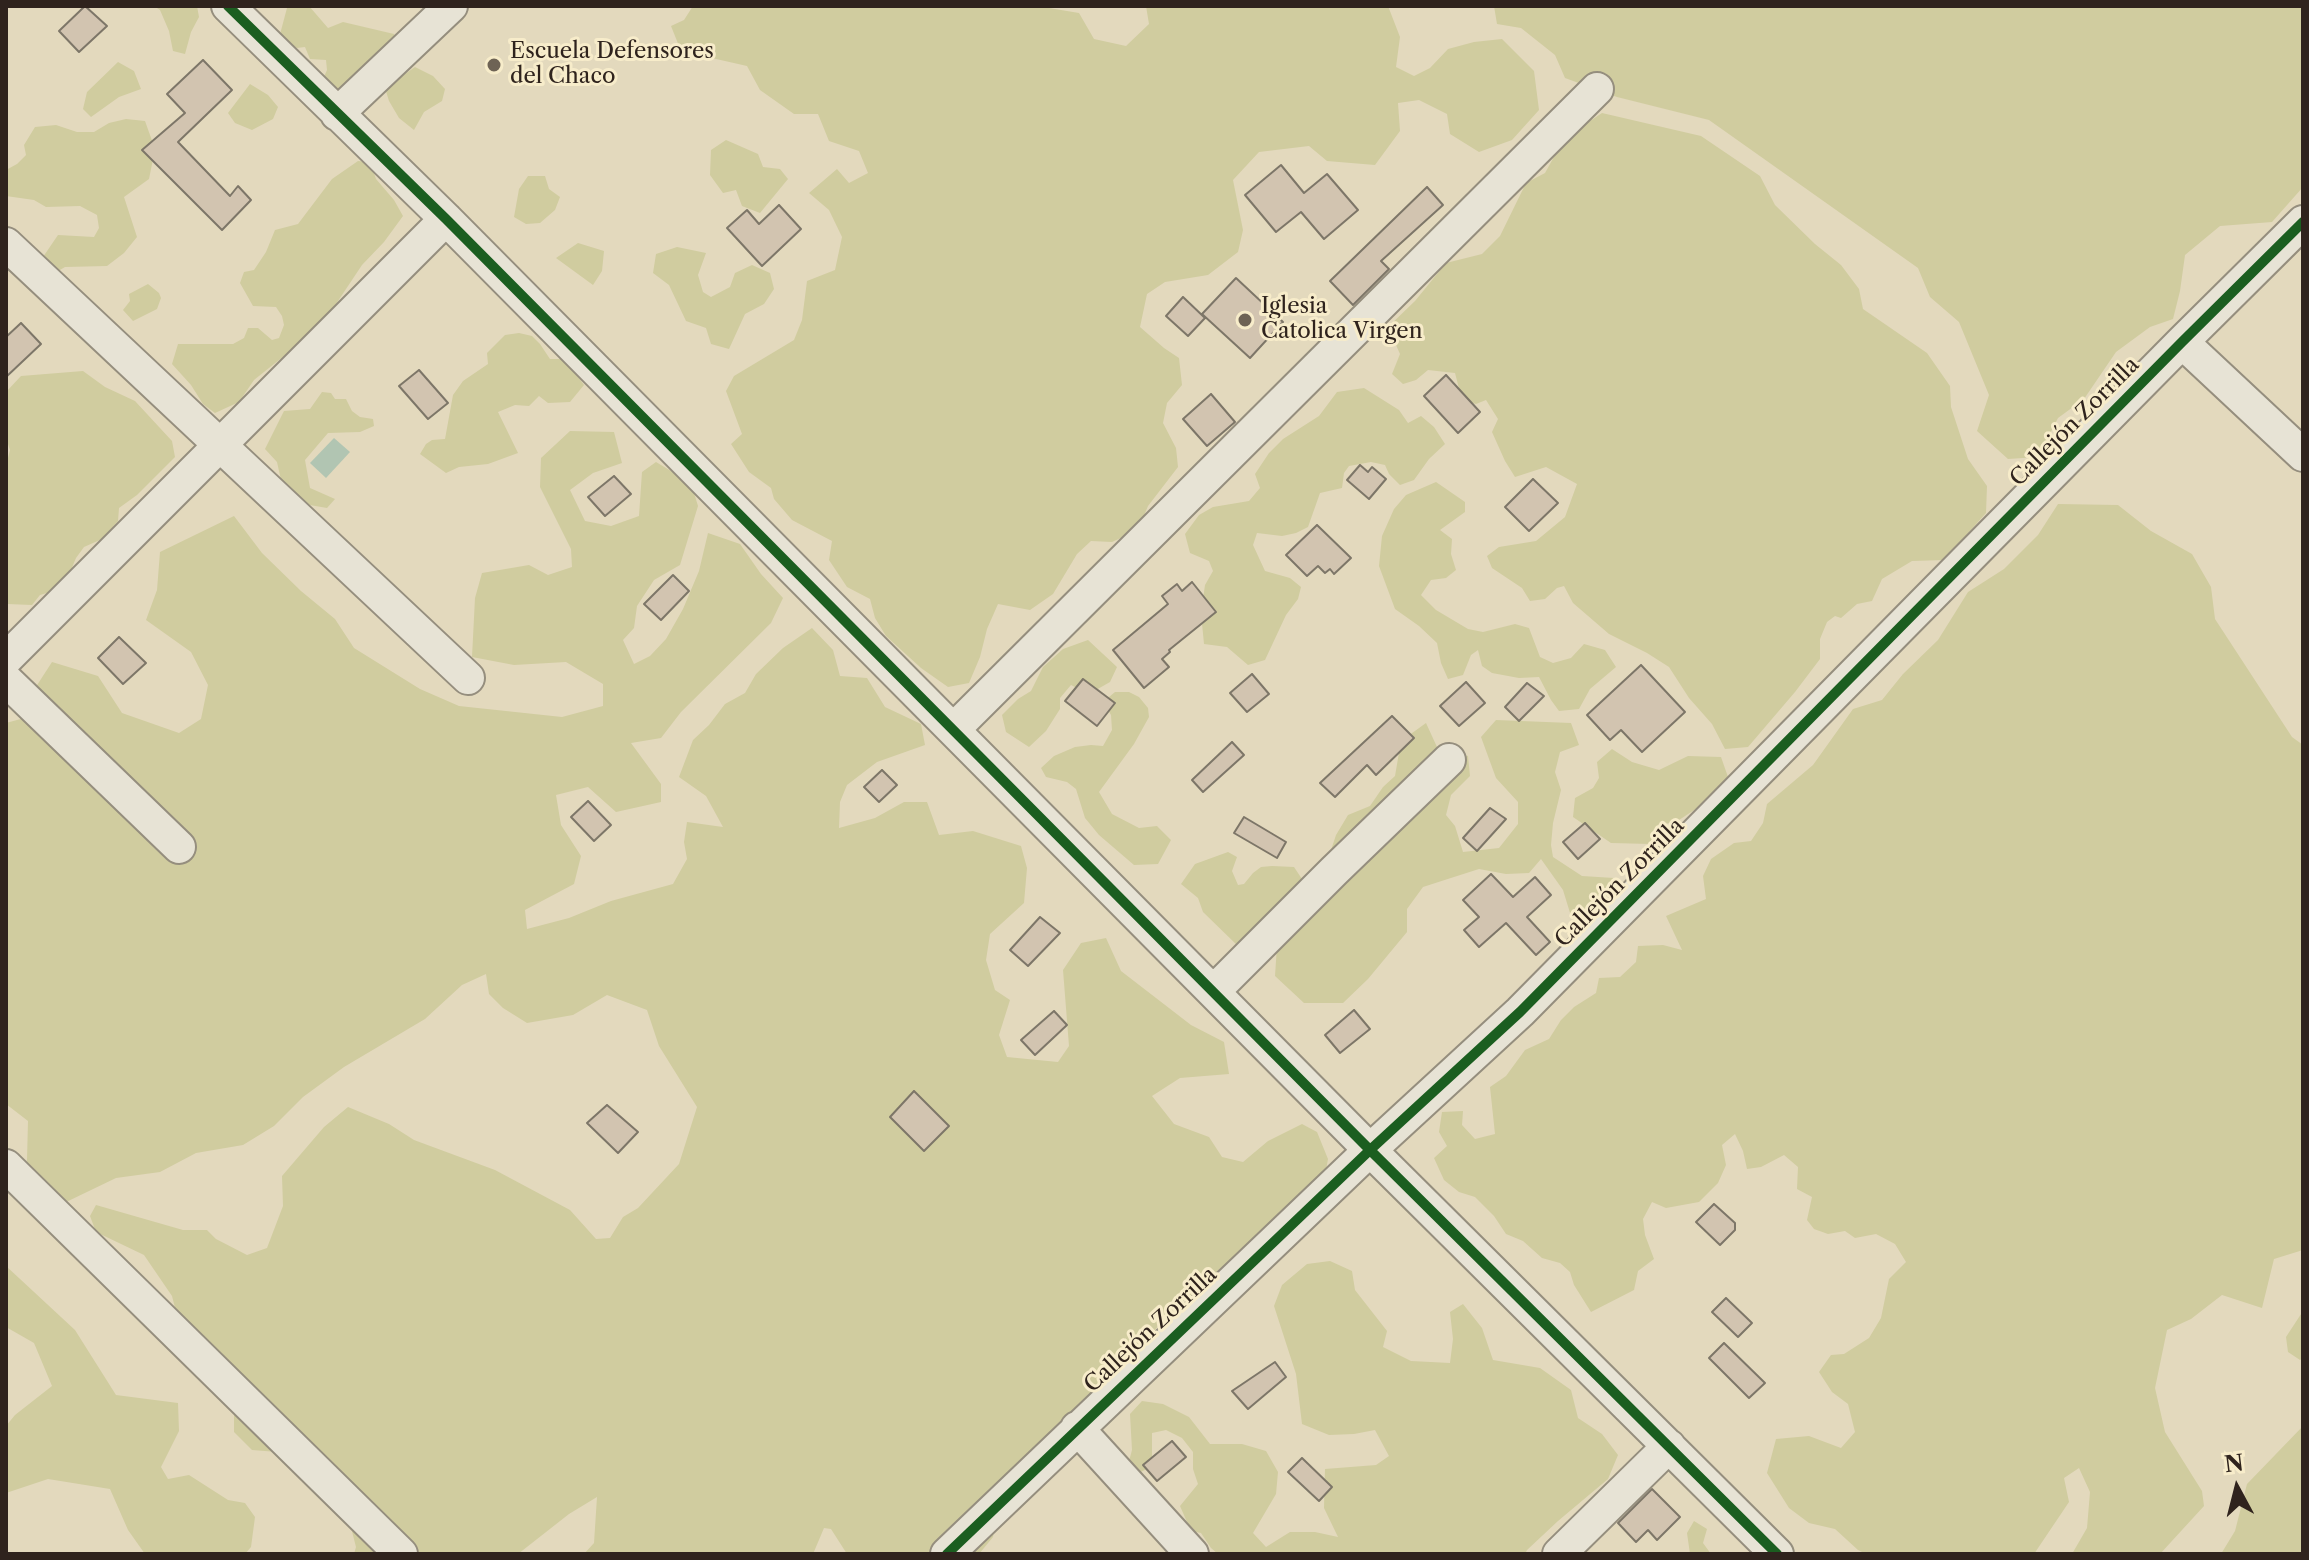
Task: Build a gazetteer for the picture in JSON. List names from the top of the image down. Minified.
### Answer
{"streets":{"street":["Callejón Zorrilla"]},"places":["Escuela Defensores del Chaco","Iglesia Catolica Virgen"],"north":"top"}
